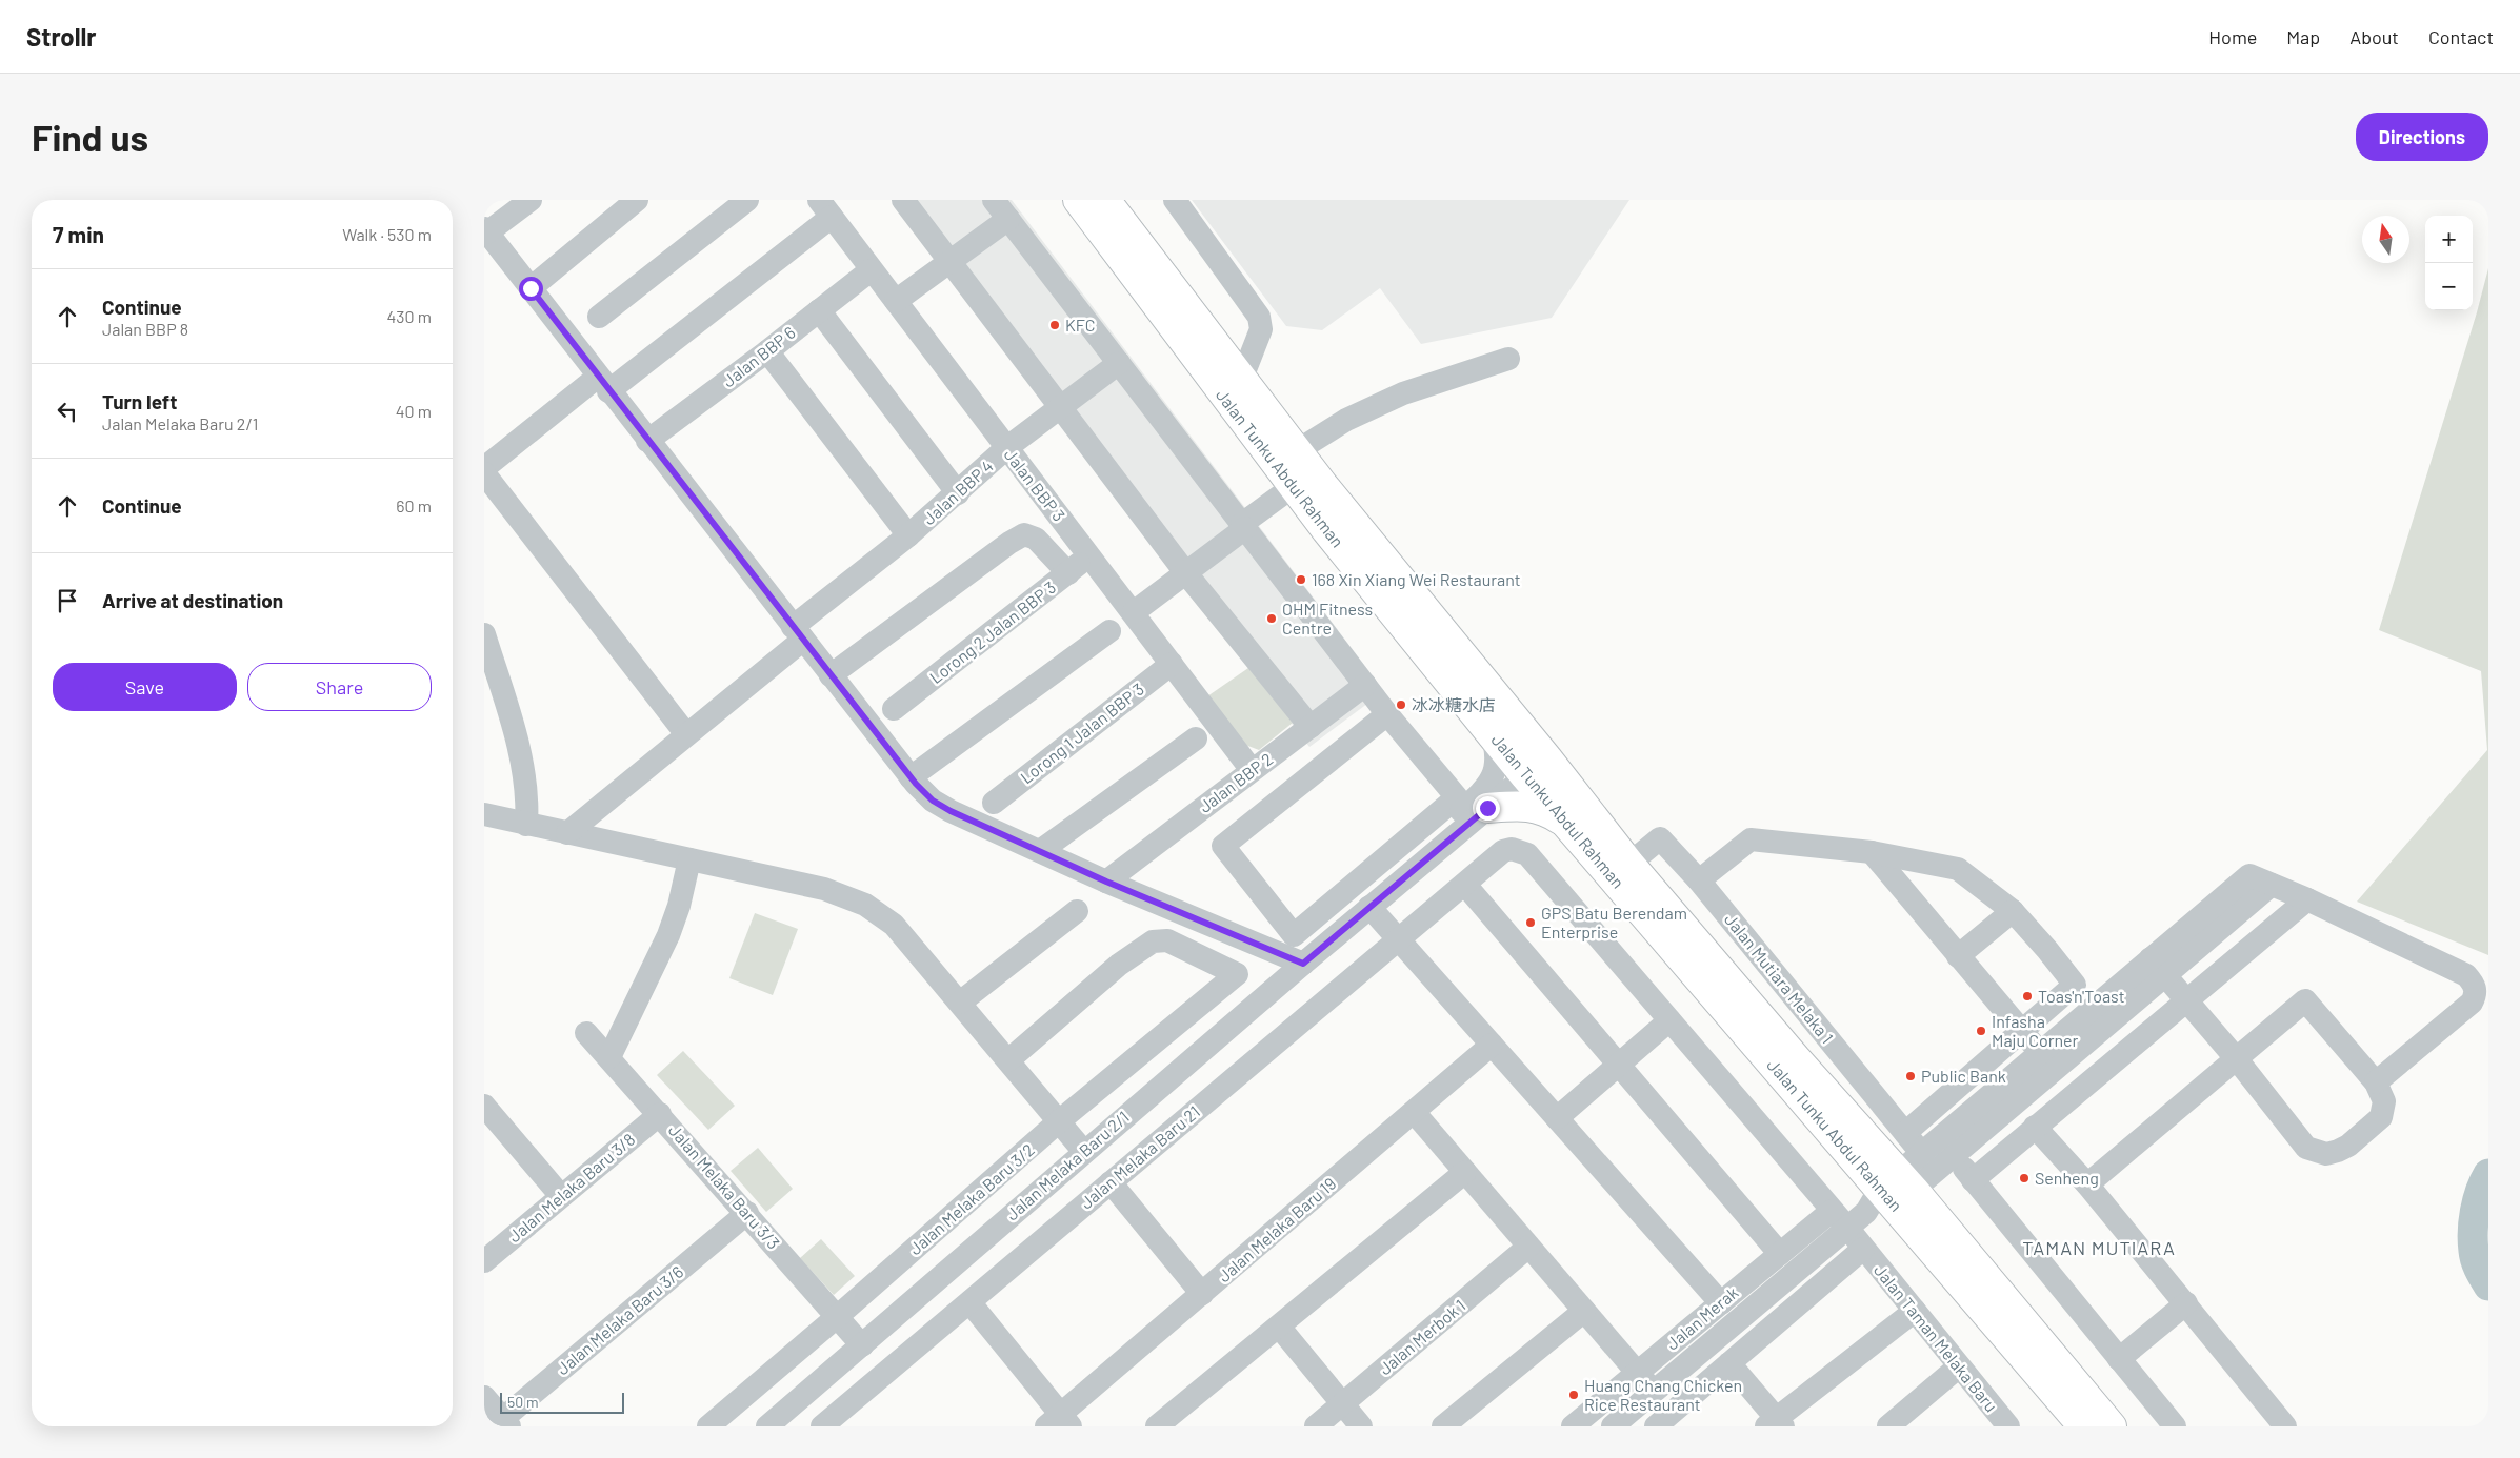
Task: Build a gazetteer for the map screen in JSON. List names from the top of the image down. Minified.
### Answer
{"streets":{"main road":["Jalan Tunku Abdul Rahman"],"street":["Jalan BBP 6","Jalan BBP 3","Jalan BBP 4","Lorong 2 Jalan BBP 3","Lorong 1 Jalan BBP 3","Jalan BBP 2","Jalan Mutiara Melaka 1","Jalan Melaka Baru 21","Jalan Melaka Baru 2/1","Jalan Melaka Baru 3/3","Jalan Melaka Baru 3/8","Jalan Melaka Baru 3/2","Jalan Melaka Baru 19","Jalan Merak","Jalan Melaka Baru 3/6","Jalan Merbok 1","Jalan Taman Melaka Baru"]},"crossings":[["Jalan BBP 6","Jalan BBP 3"],["Jalan Tunku Abdul Rahman","Jalan Mutiara Melaka 1"],["Jalan BBP 3","Jalan BBP 4"],["Jalan BBP 3","Lorong 2 Jalan BBP 3"],["Jalan BBP 3","Lorong 1 Jalan BBP 3"],["Jalan BBP 3","Jalan BBP 2"],["Jalan Melaka Baru 21","Jalan Taman Melaka Baru"],["Jalan Melaka Baru 2/1","Jalan Melaka Baru 3/3"],["Jalan Melaka Baru 3/3","Jalan Melaka Baru 3/8"],["Jalan Melaka Baru 3/3","Jalan Melaka Baru 3/2"],["Jalan Melaka Baru 3/3","Jalan Melaka Baru 3/6"],["Jalan Merak","Jalan Taman Melaka Baru"]],"districts":["TAMAN MUTIARA"],"places":["KFC","168 Xin Xiang Wei Restaurant","OHM Fitness Centre","冰冰糖水店","GPS Batu Berendam Enterprise","Toas'n'Toast","Infasha Maju Corner","Public Bank","Senheng","Huang Chang Chicken Rice Restaurant"],"scale_bar":"50 m","north":"top","page":{"header":"Strollr","nav":["Home","Map","About","Contact"],"buttons":["Directions",["Save","Share"]],"title":"Find us","heading":["7 min","Walk · 530 m"],"map_buttons":["+","−"],"list":[["Continue","Jalan BBP 8","430 m"],["Turn left","Jalan Melaka Baru 2/1","40 m"],["Continue","60 m"],"Arrive at destination"],"scale":"50 m"}}
